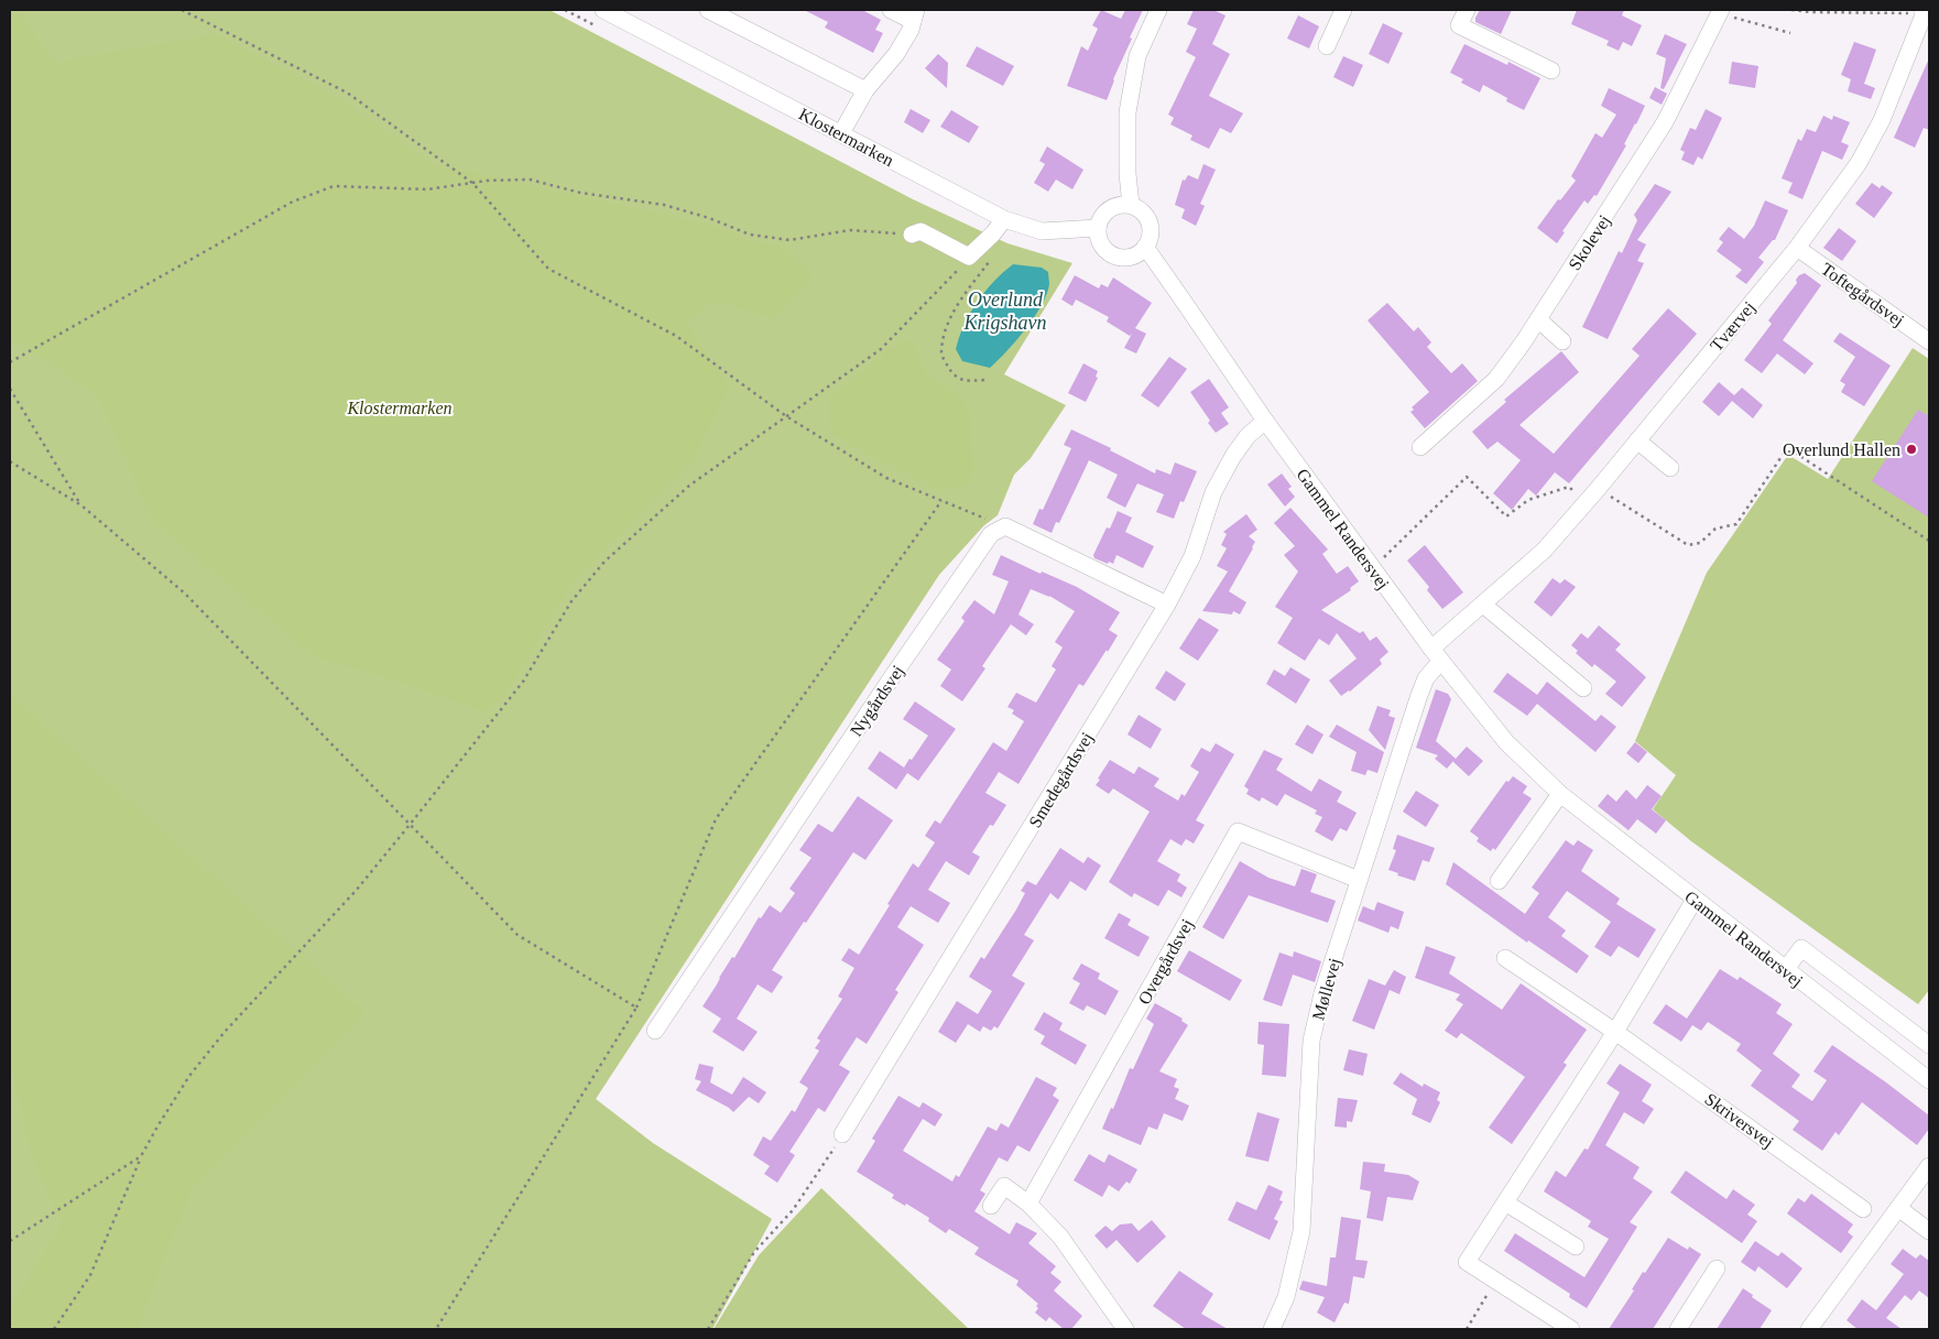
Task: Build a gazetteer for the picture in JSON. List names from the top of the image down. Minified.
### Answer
{"streets":{"street":["Klostermarken","Skolevej","Toftegårdsvej","Tværvej","Gammel Randersvej","Nygårdsvej","Smedegårdsvej","Overgårdsvej","Møllevej","Skriversvej"]},"crossings":[["Klostermarken","Gammel Randersvej"],["Toftegårdsvej","Tværvej"],["Tværvej","Gammel Randersvej"],["Tværvej","Møllevej"],["Gammel Randersvej","Smedegårdsvej"],["Gammel Randersvej","Møllevej"],["Overgårdsvej","Møllevej"]],"water":["Overlund Krigshavn"],"parks":["Klostermarken"],"places":["Overlund Hallen"]}
